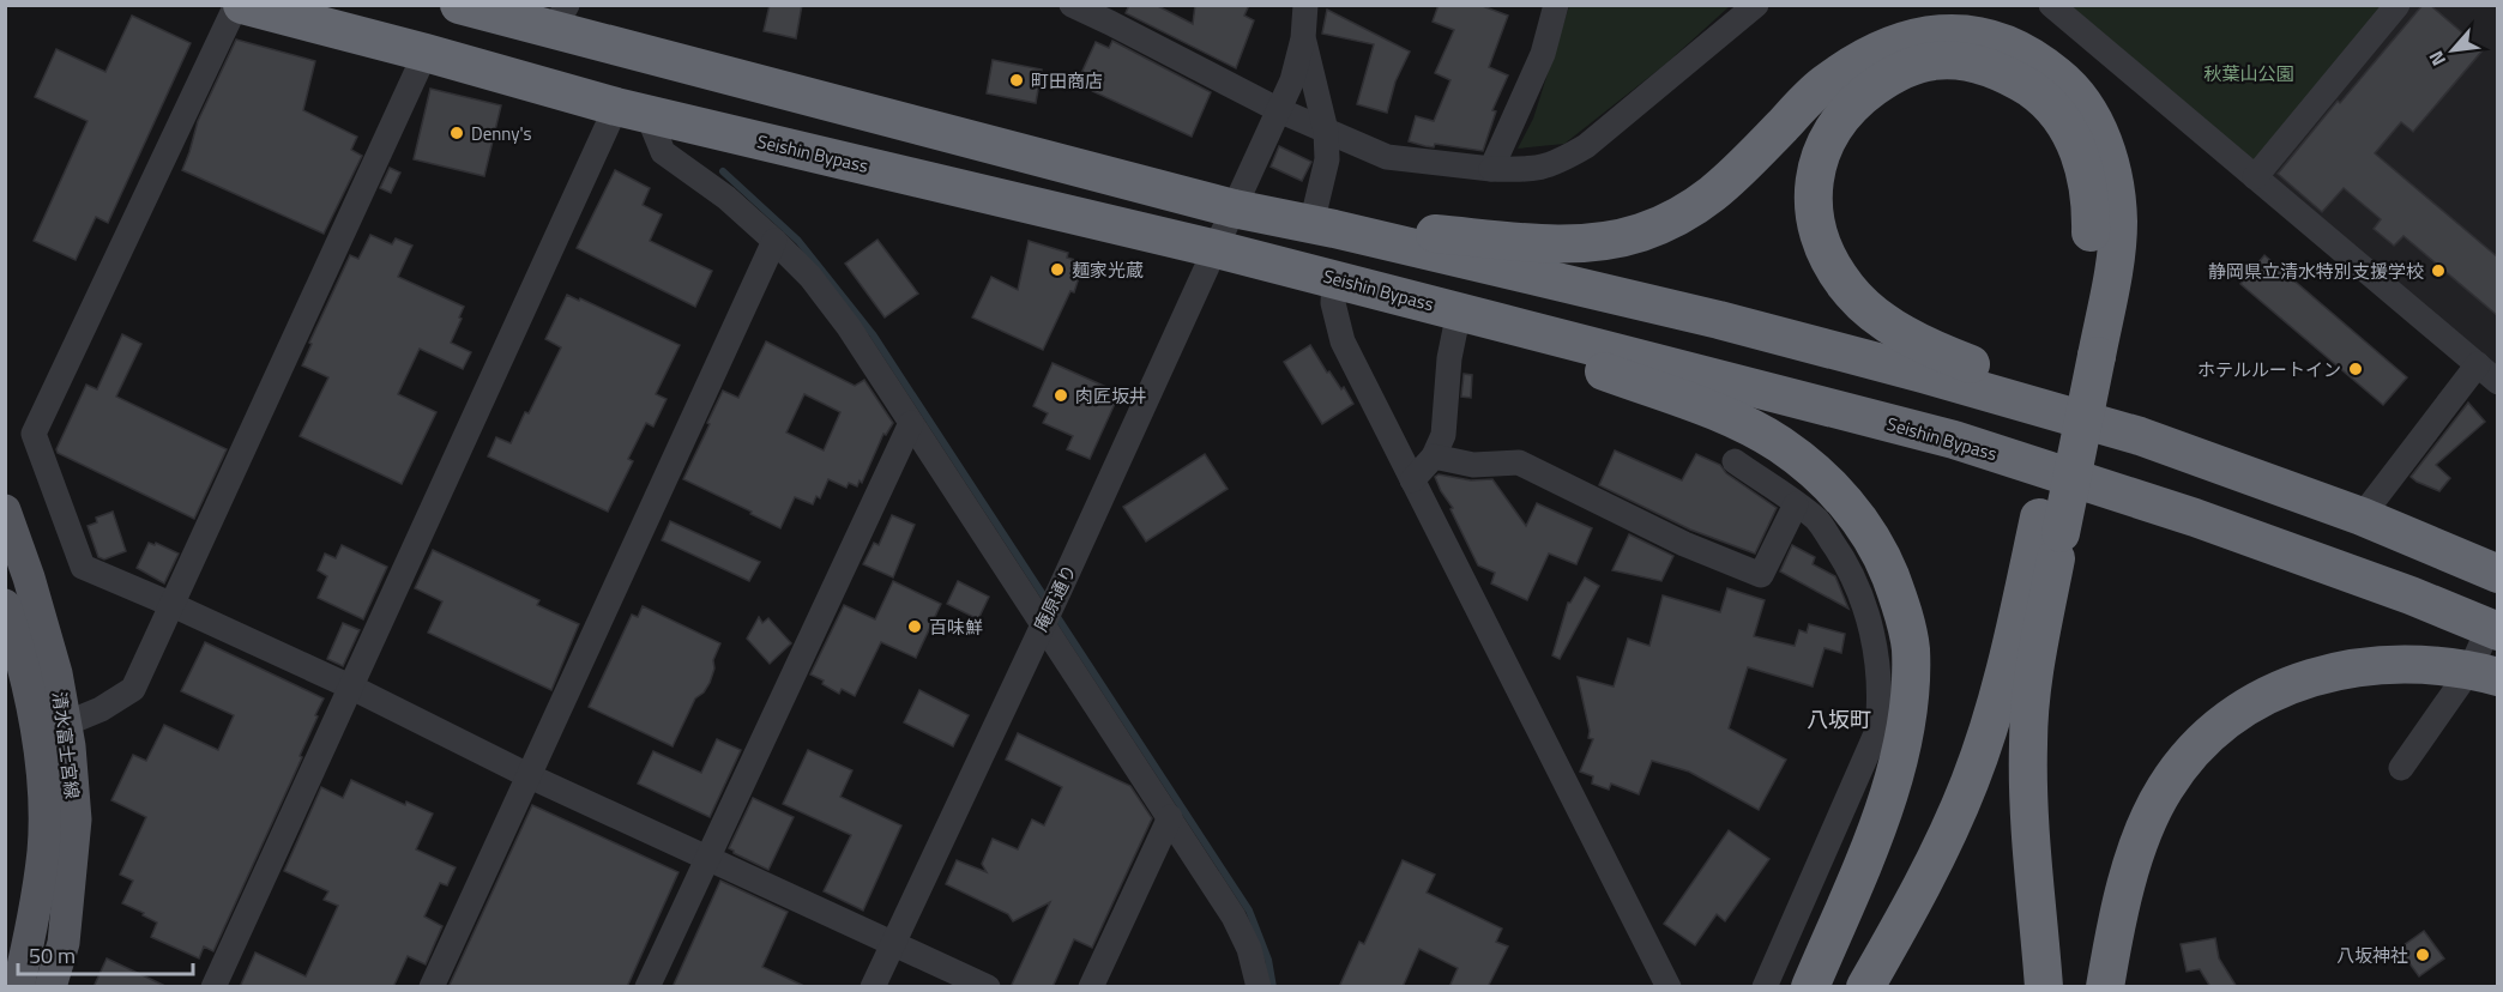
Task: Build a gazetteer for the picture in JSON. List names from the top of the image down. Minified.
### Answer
{"streets":{"highway":["Seishin Bypass"],"main road":["清水富士宮線"],"street":["庵原通り"]},"crossings":[["Seishin Bypass","庵原通り"]],"districts":["八坂町"],"parks":["秋葉山公園"],"places":["町田商店","Denny's","麺家光蔵","静岡県立清水特別支援学校","ホテルルートイン","肉匠坂井","百味鮮","八坂神社"],"scale_bar":"50 m","north":"bottom left"}
